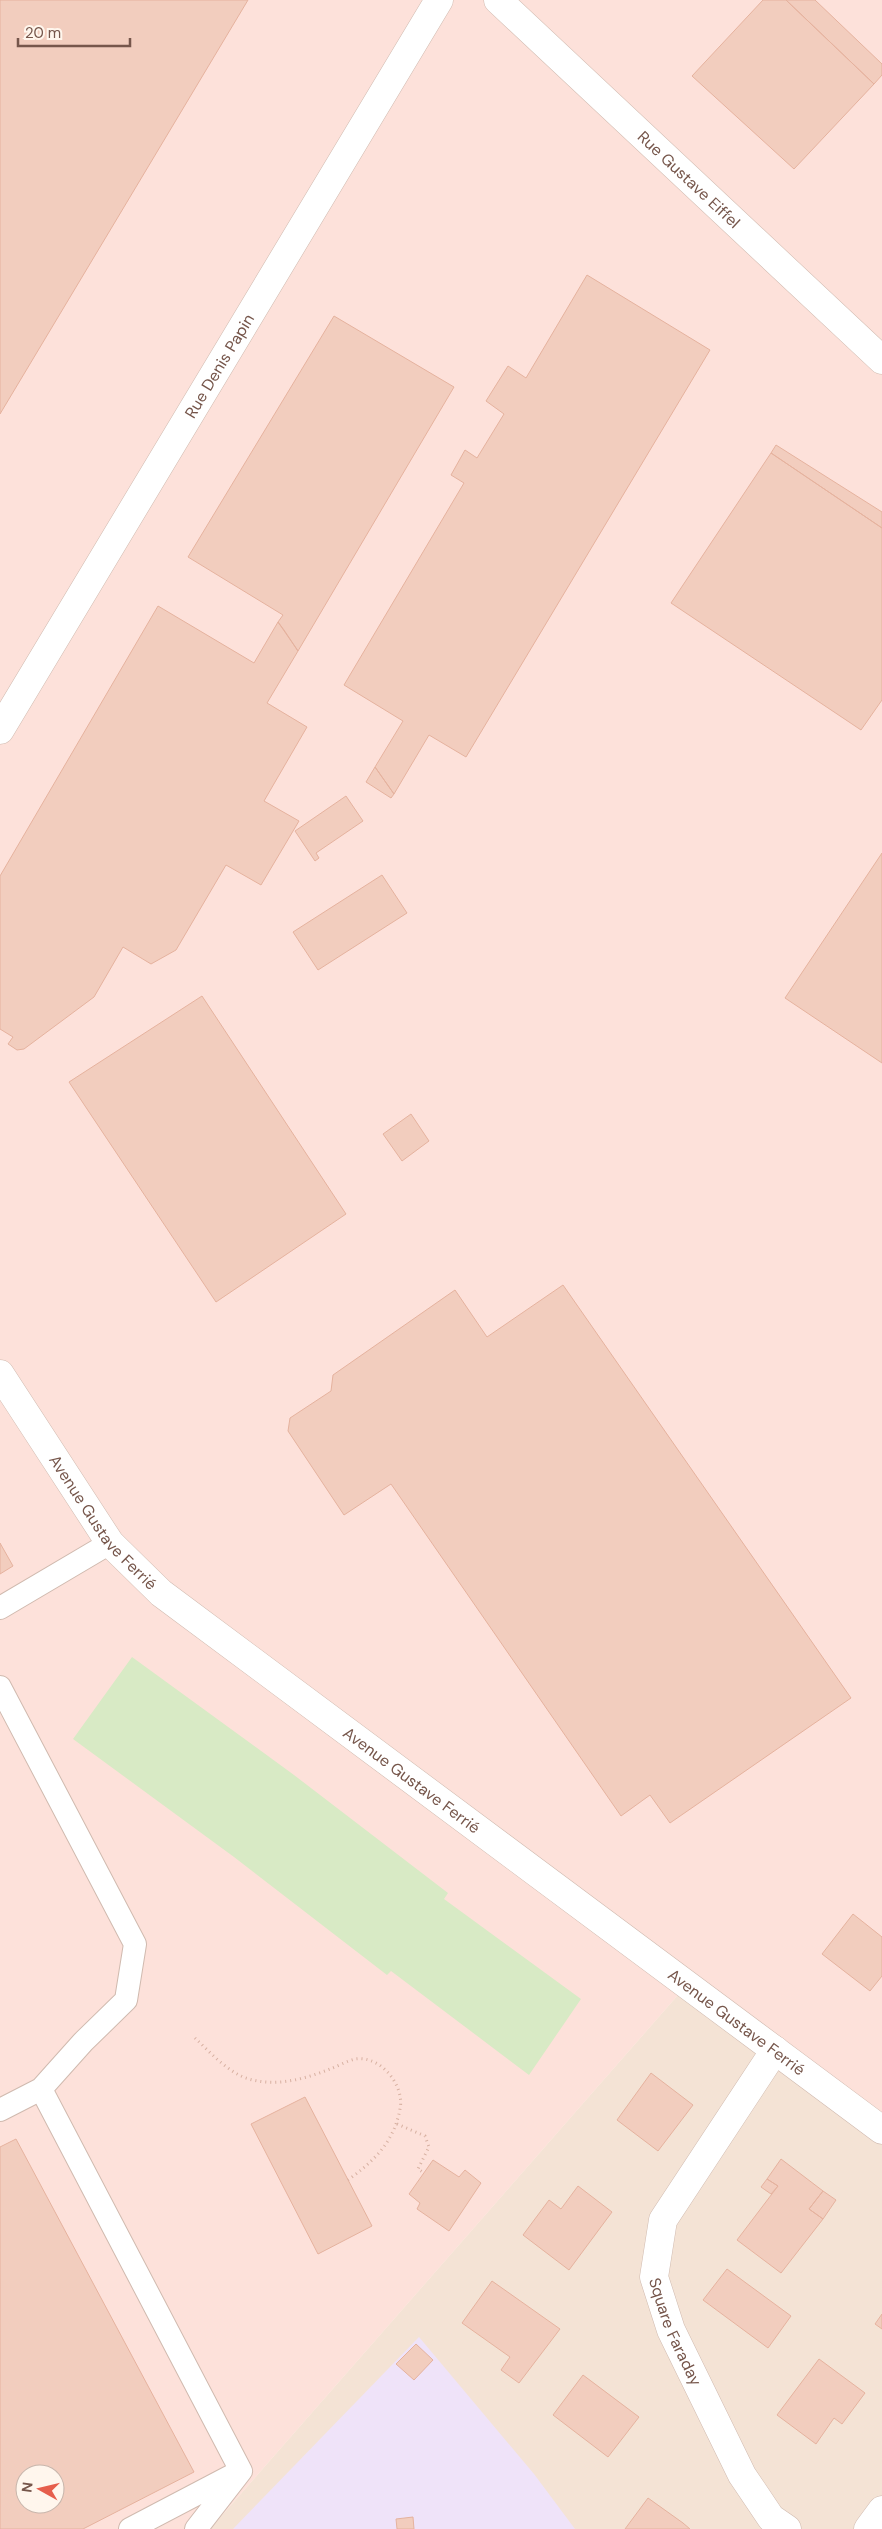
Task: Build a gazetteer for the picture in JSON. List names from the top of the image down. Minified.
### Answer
{"streets":{"street":["Rue Gustave Eiffel","Rue Denis Papin","Avenue Gustave Ferrié","Square Faraday"]},"crossings":[["Avenue Gustave Ferrié","Square Faraday"]],"scale_bar":"20 m","north":"left"}
